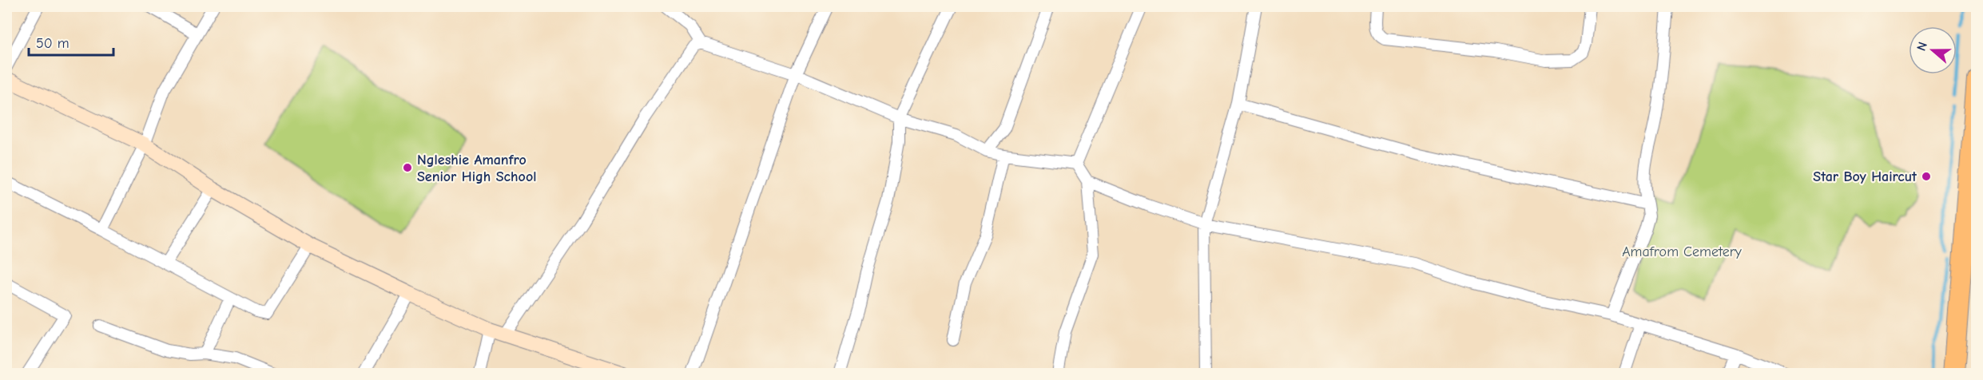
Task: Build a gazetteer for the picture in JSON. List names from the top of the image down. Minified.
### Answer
{"parks":["Amafrom Cemetery"],"places":["Ngleshie Amanfro Senior High School","Star Boy Haircut"],"scale_bar":"50 m","north":"left"}
